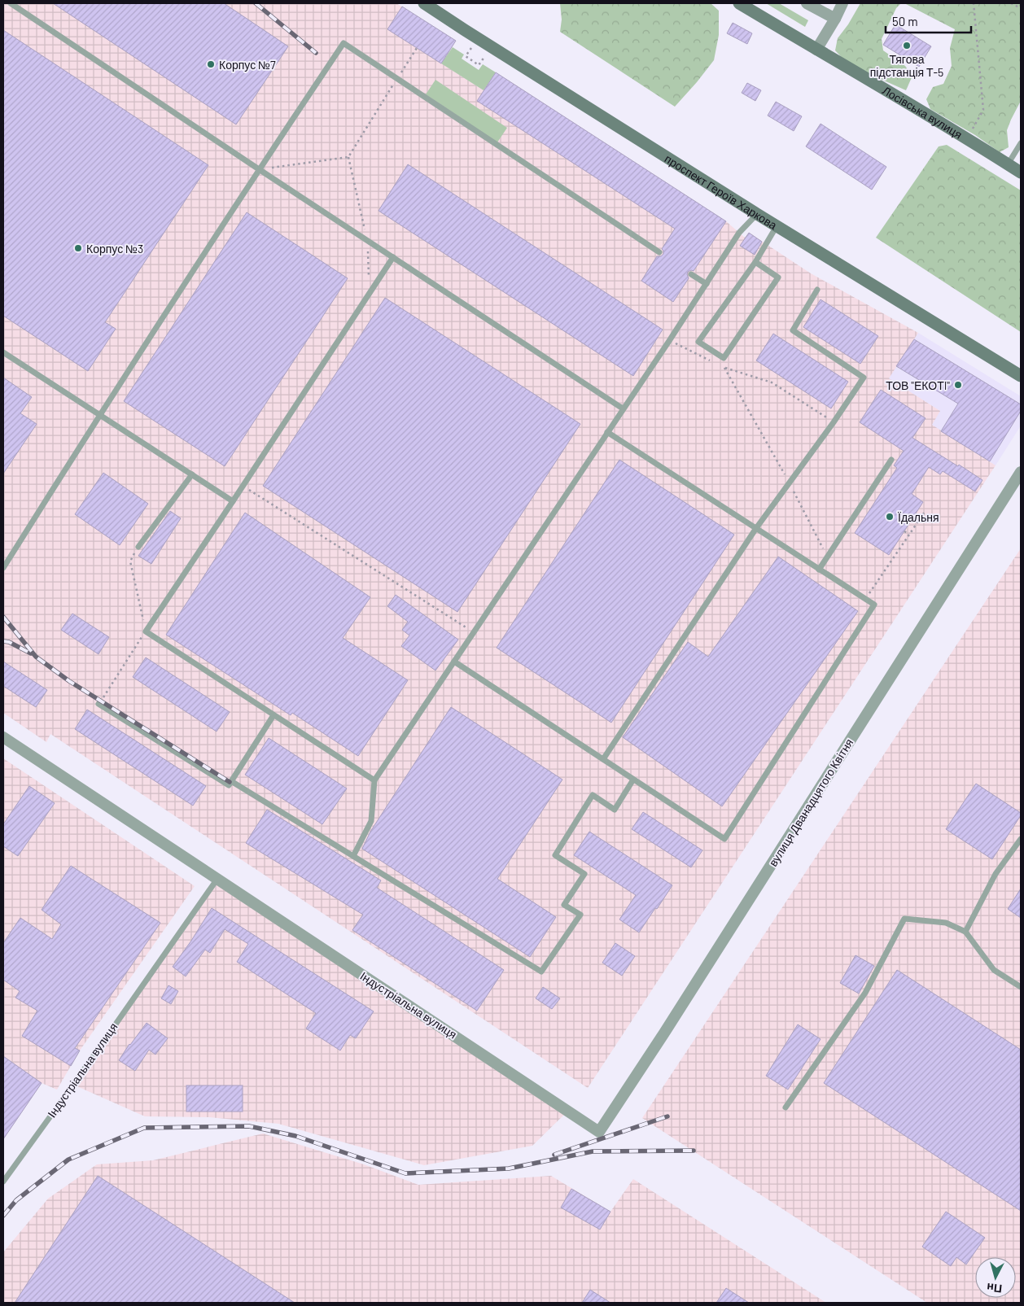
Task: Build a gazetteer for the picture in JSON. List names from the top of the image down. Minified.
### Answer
{"streets":{"street":["Лосівська вулиця","проспект Героїв Харкова","вулиця Дванадцятого Квітня","Індустріальна вулиця"]},"crossings":[["вулиця Дванадцятого Квітня","Індустріальна вулиця"]],"places":["Тягова підстанція Т-5","Корпус №7","Корпус №3","ТОВ \"ЕКОТI\"","Їдальня"],"scale_bar":"50 m","north":"bottom"}
